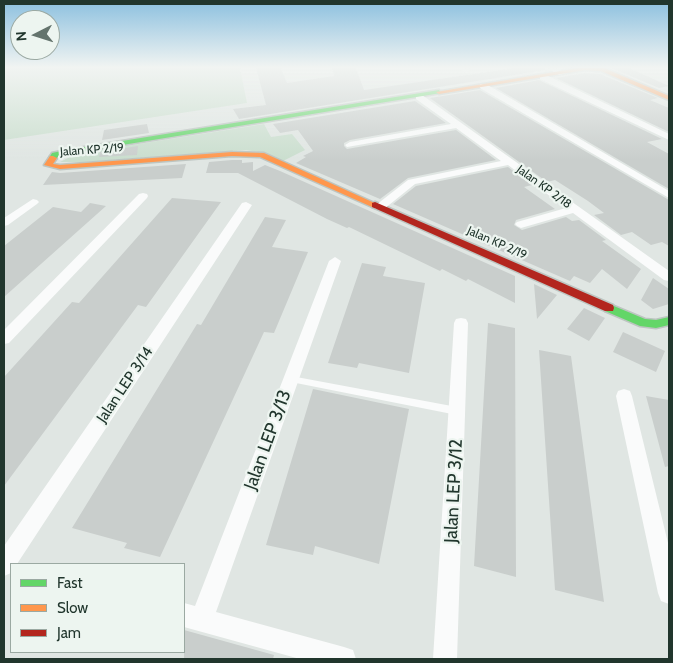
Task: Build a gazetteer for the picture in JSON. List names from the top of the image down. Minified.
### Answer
{"streets":{"street":["Jalan KP 2/19","Jalan KP 2/18","Jalan LEP 3/14","Jalan LEP 3/13","Jalan LEP 3/12"]},"legend":["Fast","Slow","Jam"],"north":"left"}
